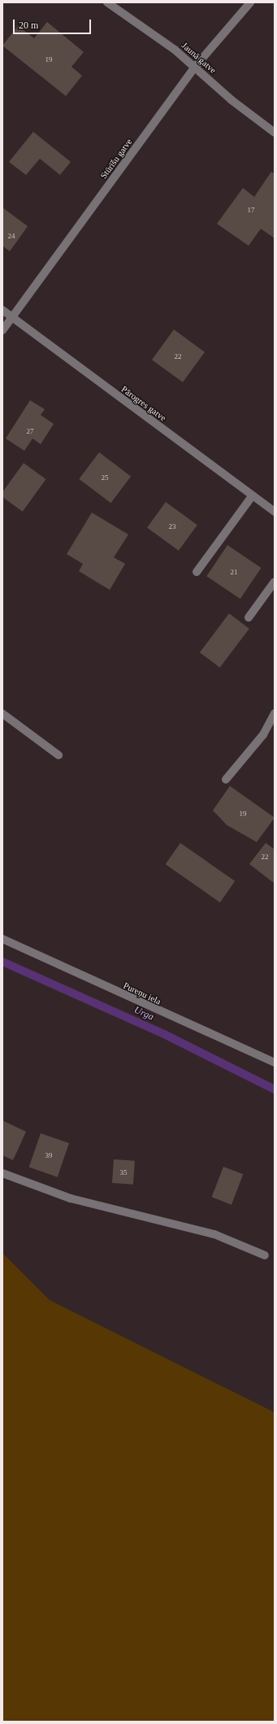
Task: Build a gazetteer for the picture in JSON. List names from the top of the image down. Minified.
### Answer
{"streets":{"street":["Jaunā gatve","Stūrīšu gatve","Pārogres gatve","Pureņu iela"]},"crossings":[["Jaunā gatve","Stūrīšu gatve"],["Stūrīšu gatve","Pārogres gatve"]],"water":["Urga"],"house_numbers":["19","17","24","22","27","25","23","21","19","22","39","35"],"scale_bar":"20 m"}
